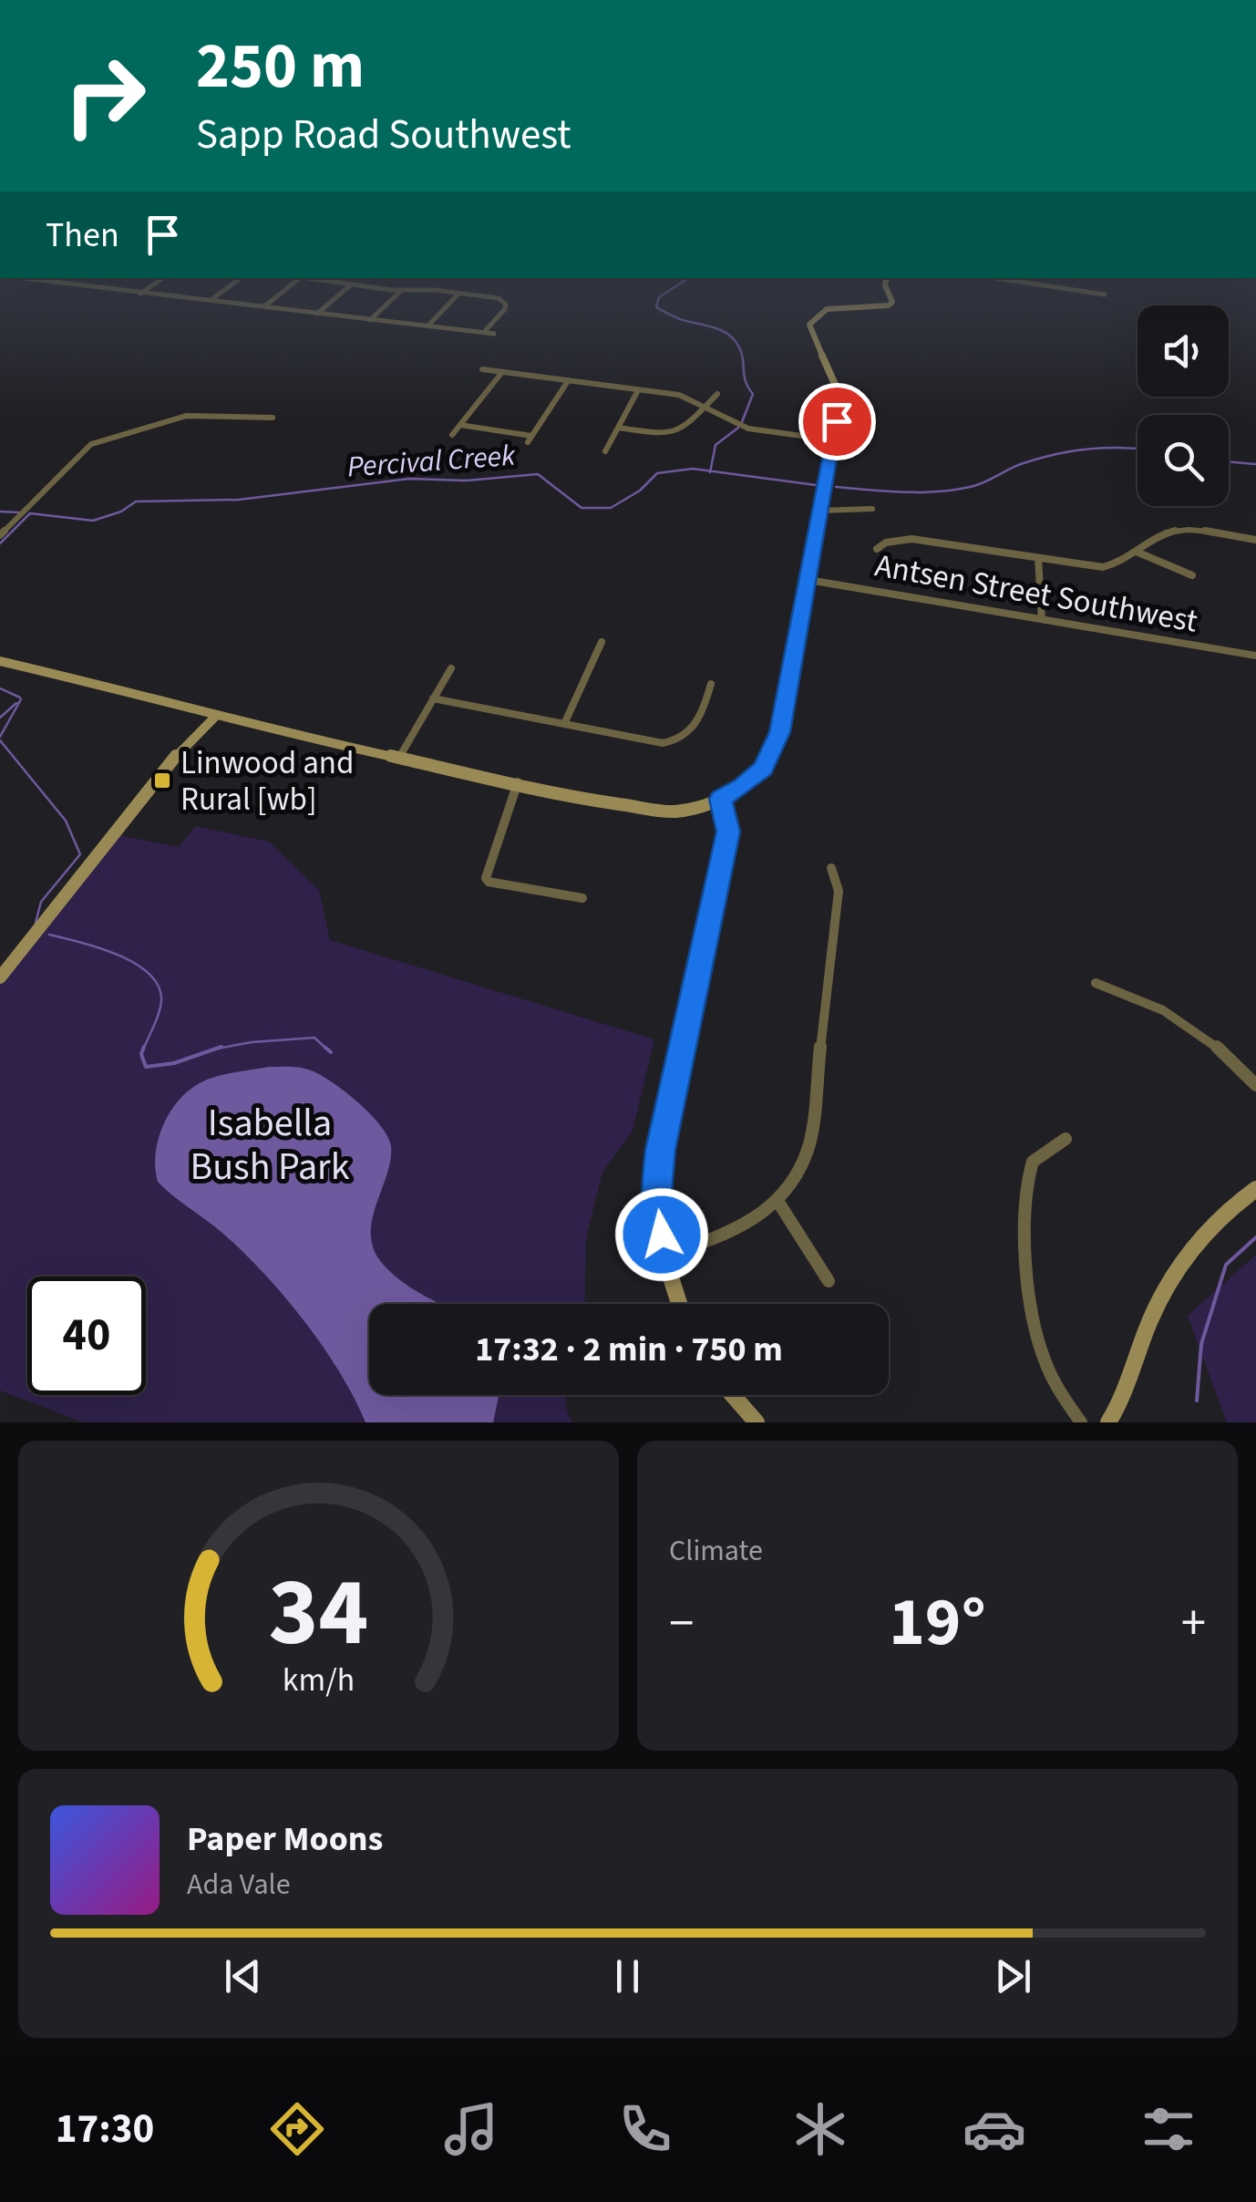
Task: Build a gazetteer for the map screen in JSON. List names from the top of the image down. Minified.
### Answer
{"streets":{"street":["Antsen Street Southwest"]},"water":["Percival Creek"],"parks":["Isabella Bush Park"],"places":{"transit":["Linwood and Rural [wb]"]},"page":{"turn":["250 m","Sapp Road Southwest"],"then":"Then","limit":"40","trip":"17:32 · 2 min · 750 m","tile":"Climate","heat":["−","19°","+"],"song":["Paper Moons","Ada Vale"],"tabs":"17:30","gauge":["34","km/h"]}}
